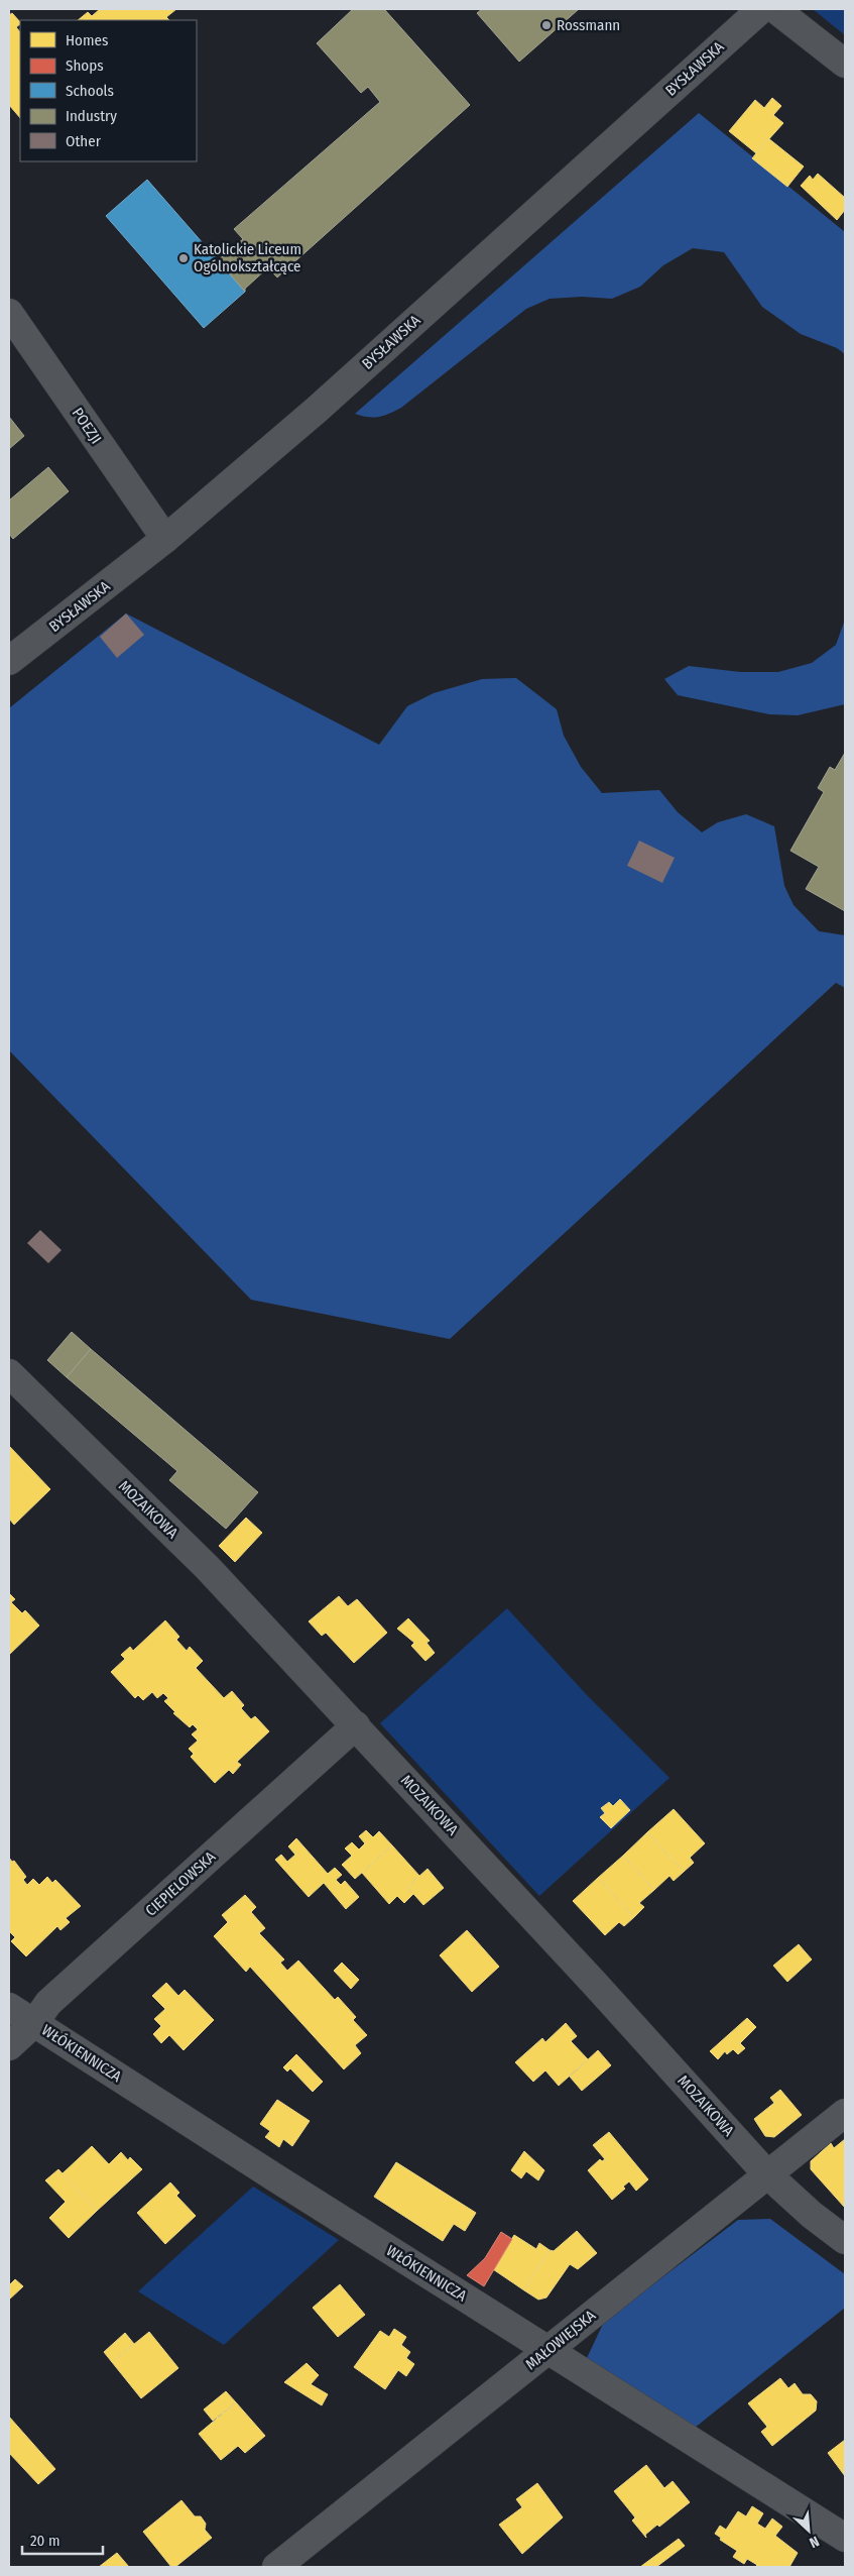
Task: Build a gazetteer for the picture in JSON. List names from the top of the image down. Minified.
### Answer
{"streets":{"street":["BYSŁAWSKA","POEZJI","MOZAIKOWA","CIEPIELOWSKA","WŁÓKIENNICZA","MAŁOWIEJSKA"]},"crossings":[["BYSŁAWSKA","POEZJI"],["MOZAIKOWA","CIEPIELOWSKA"],["MOZAIKOWA","MAŁOWIEJSKA"],["CIEPIELOWSKA","WŁÓKIENNICZA"],["WŁÓKIENNICZA","MAŁOWIEJSKA"]],"places":["Rossmann","Katolickie Liceum Ogólnokształcące"],"legend":["Homes","Shops","Schools","Industry","Other"],"scale_bar":"20 m","north":"bottom right"}
